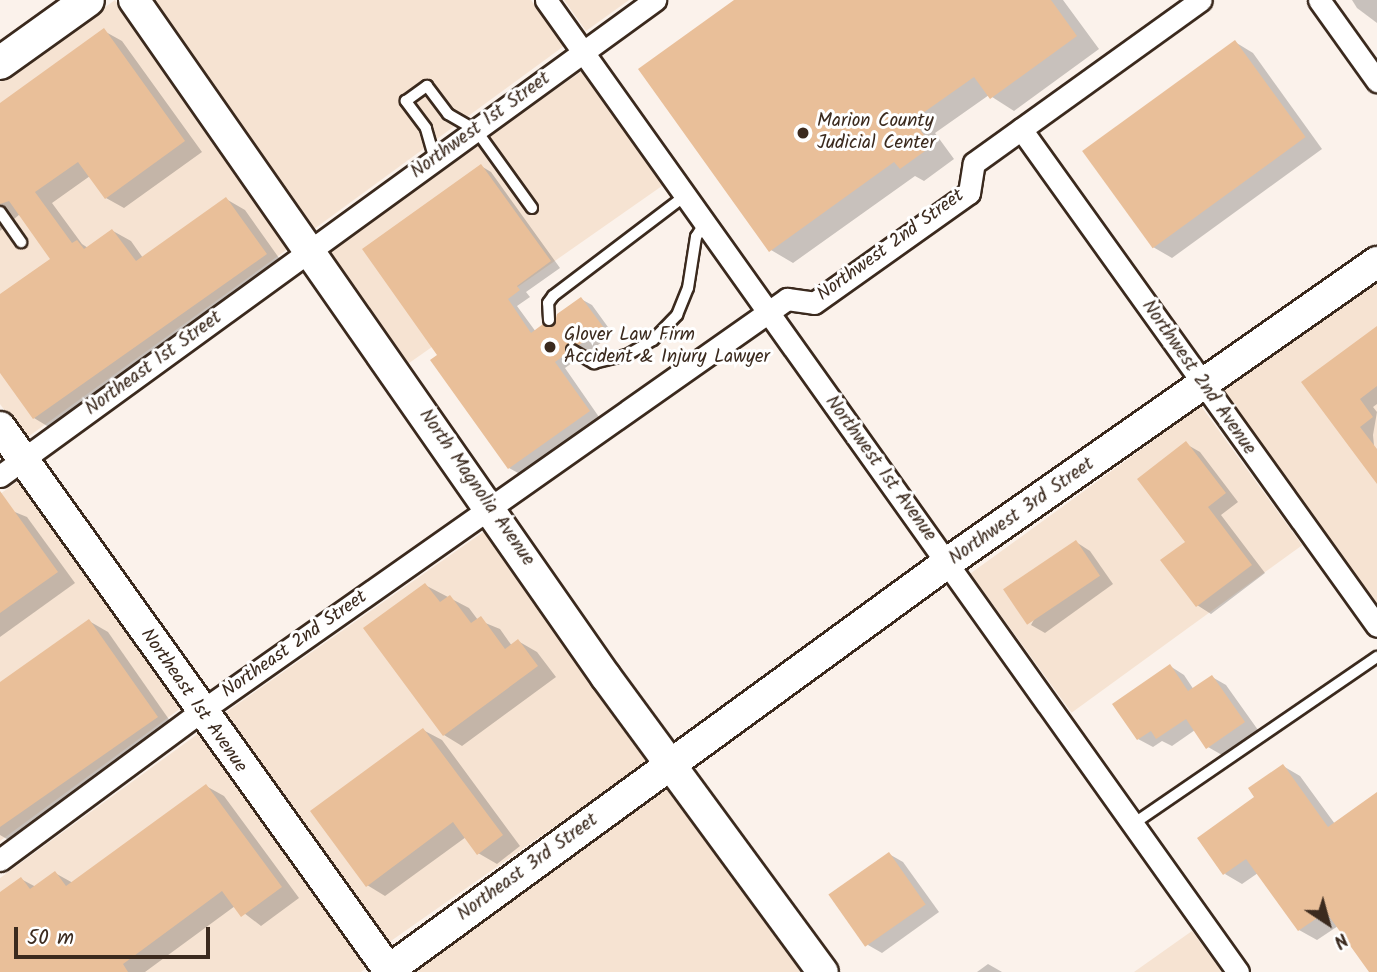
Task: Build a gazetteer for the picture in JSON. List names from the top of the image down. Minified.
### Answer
{"streets":{"main road":["North Magnolia Avenue","Northwest 3rd Street","Northeast 1st Avenue","Northeast 3rd Street"],"street":["Northwest 1st Street","Northwest 2nd Street","Northeast 1st Street","Northwest 2nd Avenue","Northwest 1st Avenue","Northeast 2nd Street"]},"crossings":[["Northwest 1st Street","Northeast 1st Street"],["Northwest 1st Street","Northwest 1st Avenue"],["Northwest 1st Street","North Magnolia Avenue"],["Northwest 2nd Street","Northwest 2nd Avenue"],["Northwest 2nd Street","Northwest 1st Avenue"],["Northwest 2nd Street","North Magnolia Avenue"],["Northwest 2nd Street","Northeast 2nd Street"],["Northeast 1st Street","North Magnolia Avenue"],["Northeast 1st Street","Northeast 1st Avenue"],["Northwest 2nd Avenue","Northwest 3rd Street"],["Northwest 1st Avenue","Northwest 3rd Street"],["North Magnolia Avenue","Northwest 3rd Street"],["North Magnolia Avenue","Northeast 2nd Street"],["North Magnolia Avenue","Northeast 3rd Street"],["Northwest 3rd Street","Northeast 3rd Street"],["Northeast 2nd Street","Northeast 1st Avenue"],["Northeast 1st Avenue","Northeast 3rd Street"]],"places":["Marion County Judicial Center","Glover Law Firm Accident & Injury Lawyer"],"scale_bar":"50 m","north":"bottom right"}
